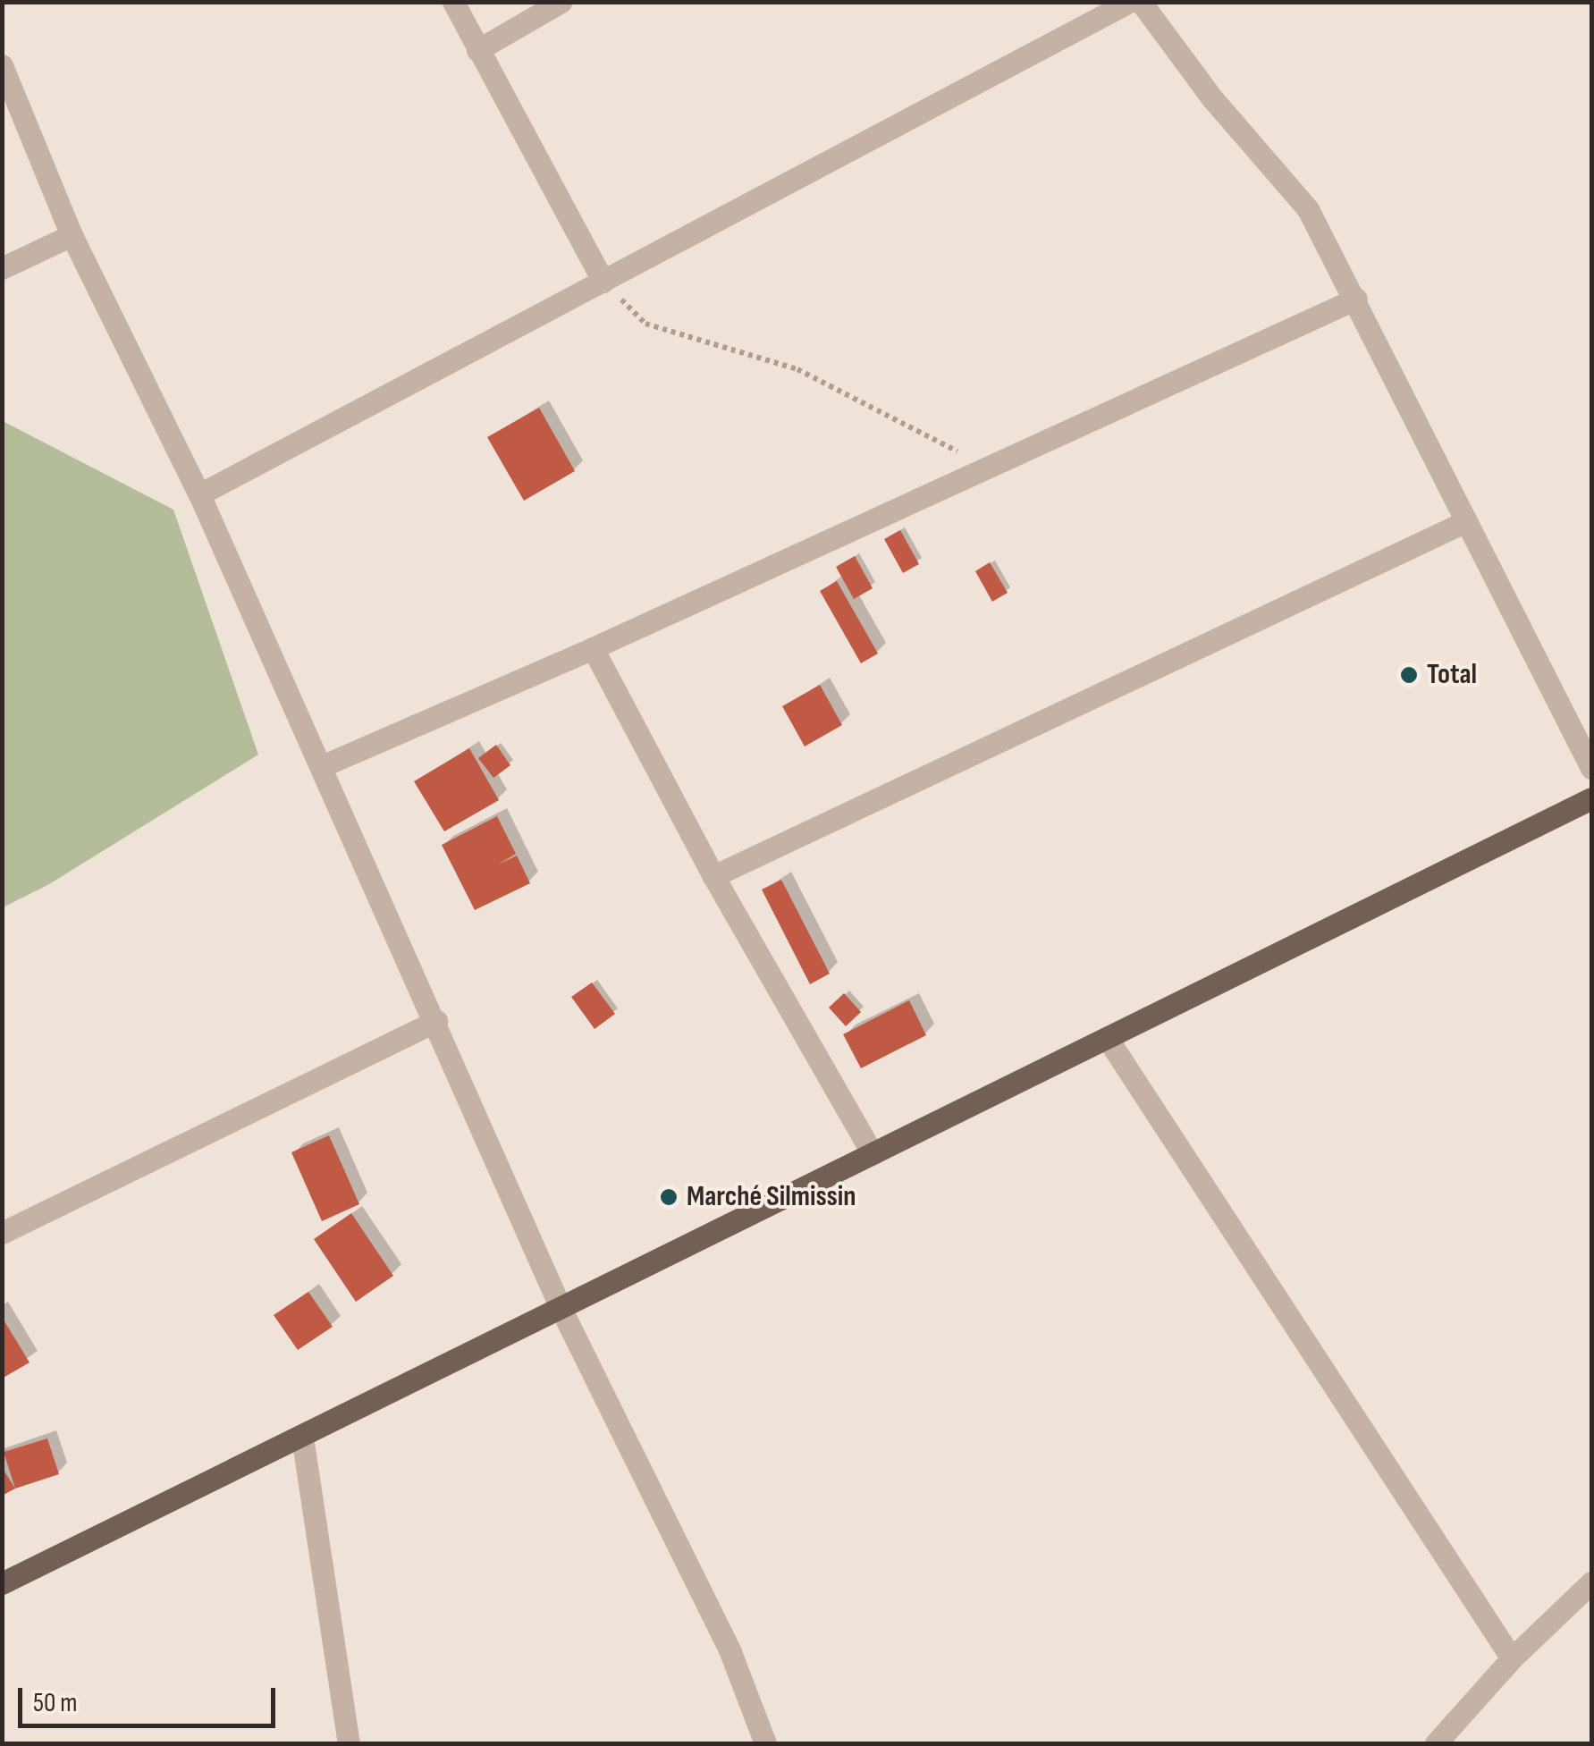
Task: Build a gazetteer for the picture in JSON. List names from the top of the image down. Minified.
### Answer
{"places":["Total","Marché Silmissin"],"scale_bar":"50 m"}
